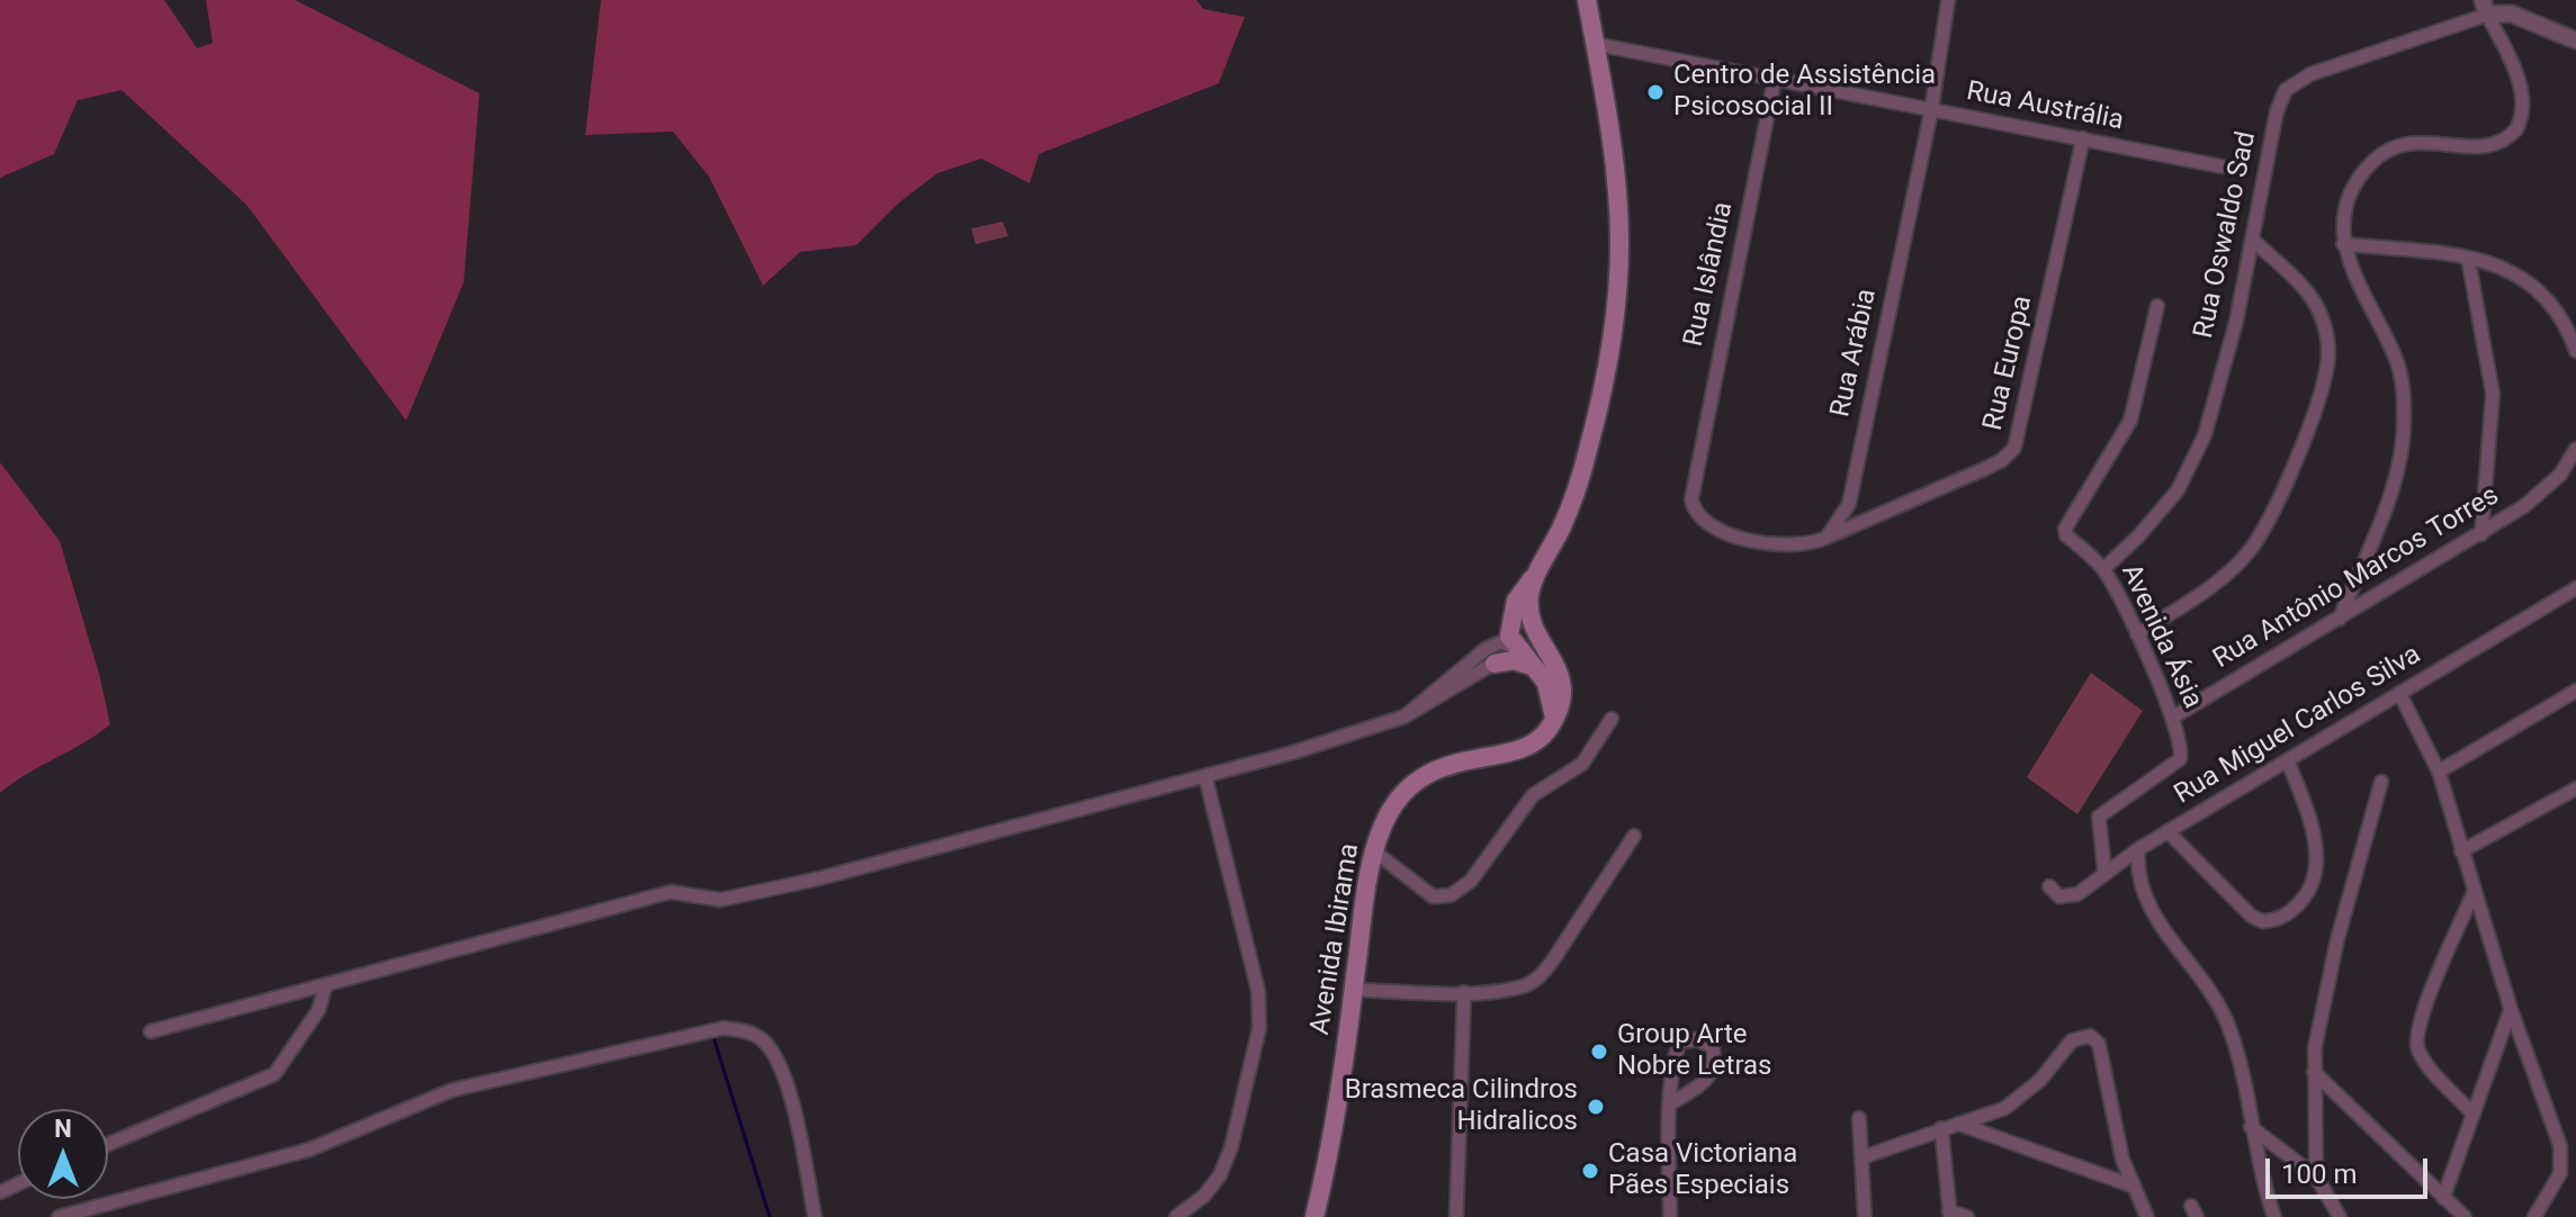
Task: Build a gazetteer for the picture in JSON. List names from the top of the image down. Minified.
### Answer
{"streets":{"main road":["Avenida Ibirama"],"street":["Rua Austrália","Rua Oswaldo Sad","Rua Islândia","Rua Arábia","Rua Europa","Rua Antônio Marcos Torres","Avenida Ásia","Rua Miguel Carlos Silva"]},"crossings":[["Rua Austrália","Rua Islândia"],["Rua Austrália","Rua Arábia"],["Rua Austrália","Rua Europa"],["Rua Oswaldo Sad","Avenida Ásia"],["Rua Islândia","Rua Arábia"],["Rua Islândia","Rua Europa"],["Rua Arábia","Rua Europa"],["Rua Antônio Marcos Torres","Avenida Ásia"],["Avenida Ásia","Rua Miguel Carlos Silva"]],"places":["Centro de Assistência Psicosocial II","Group Arte Nobre Letras","Brasmeca Cilindros Hidralicos","Casa Victoriana Pães Especiais"],"scale_bar":"100 m","north":"top"}
